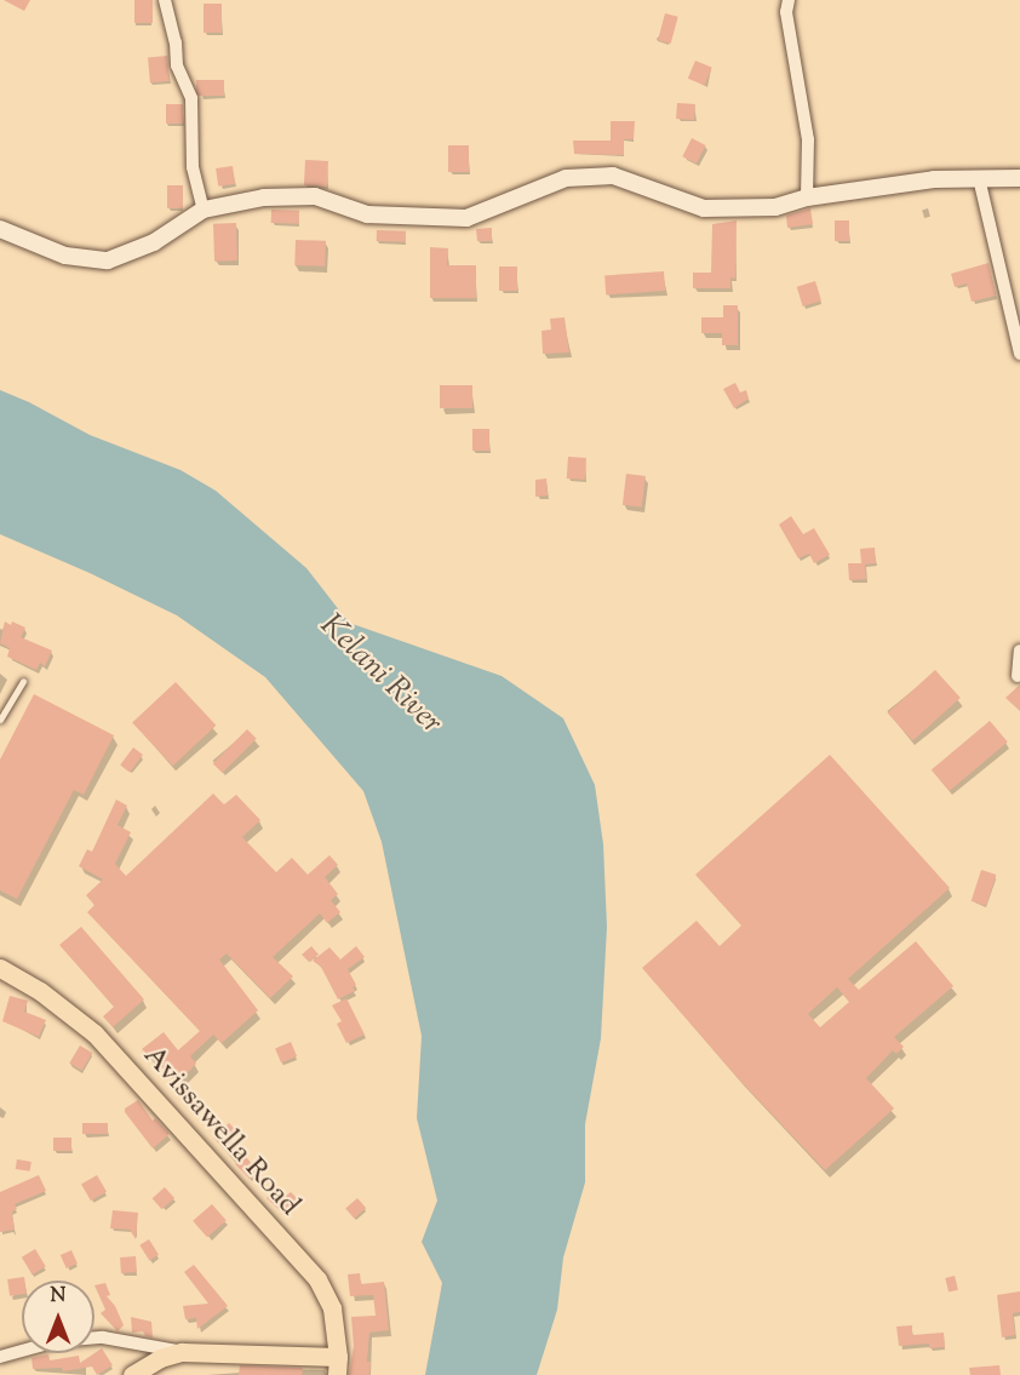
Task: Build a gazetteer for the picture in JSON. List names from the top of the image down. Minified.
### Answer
{"streets":{"main road":["Avissawella Road"]},"water":["Kelani River"],"north":"top"}
